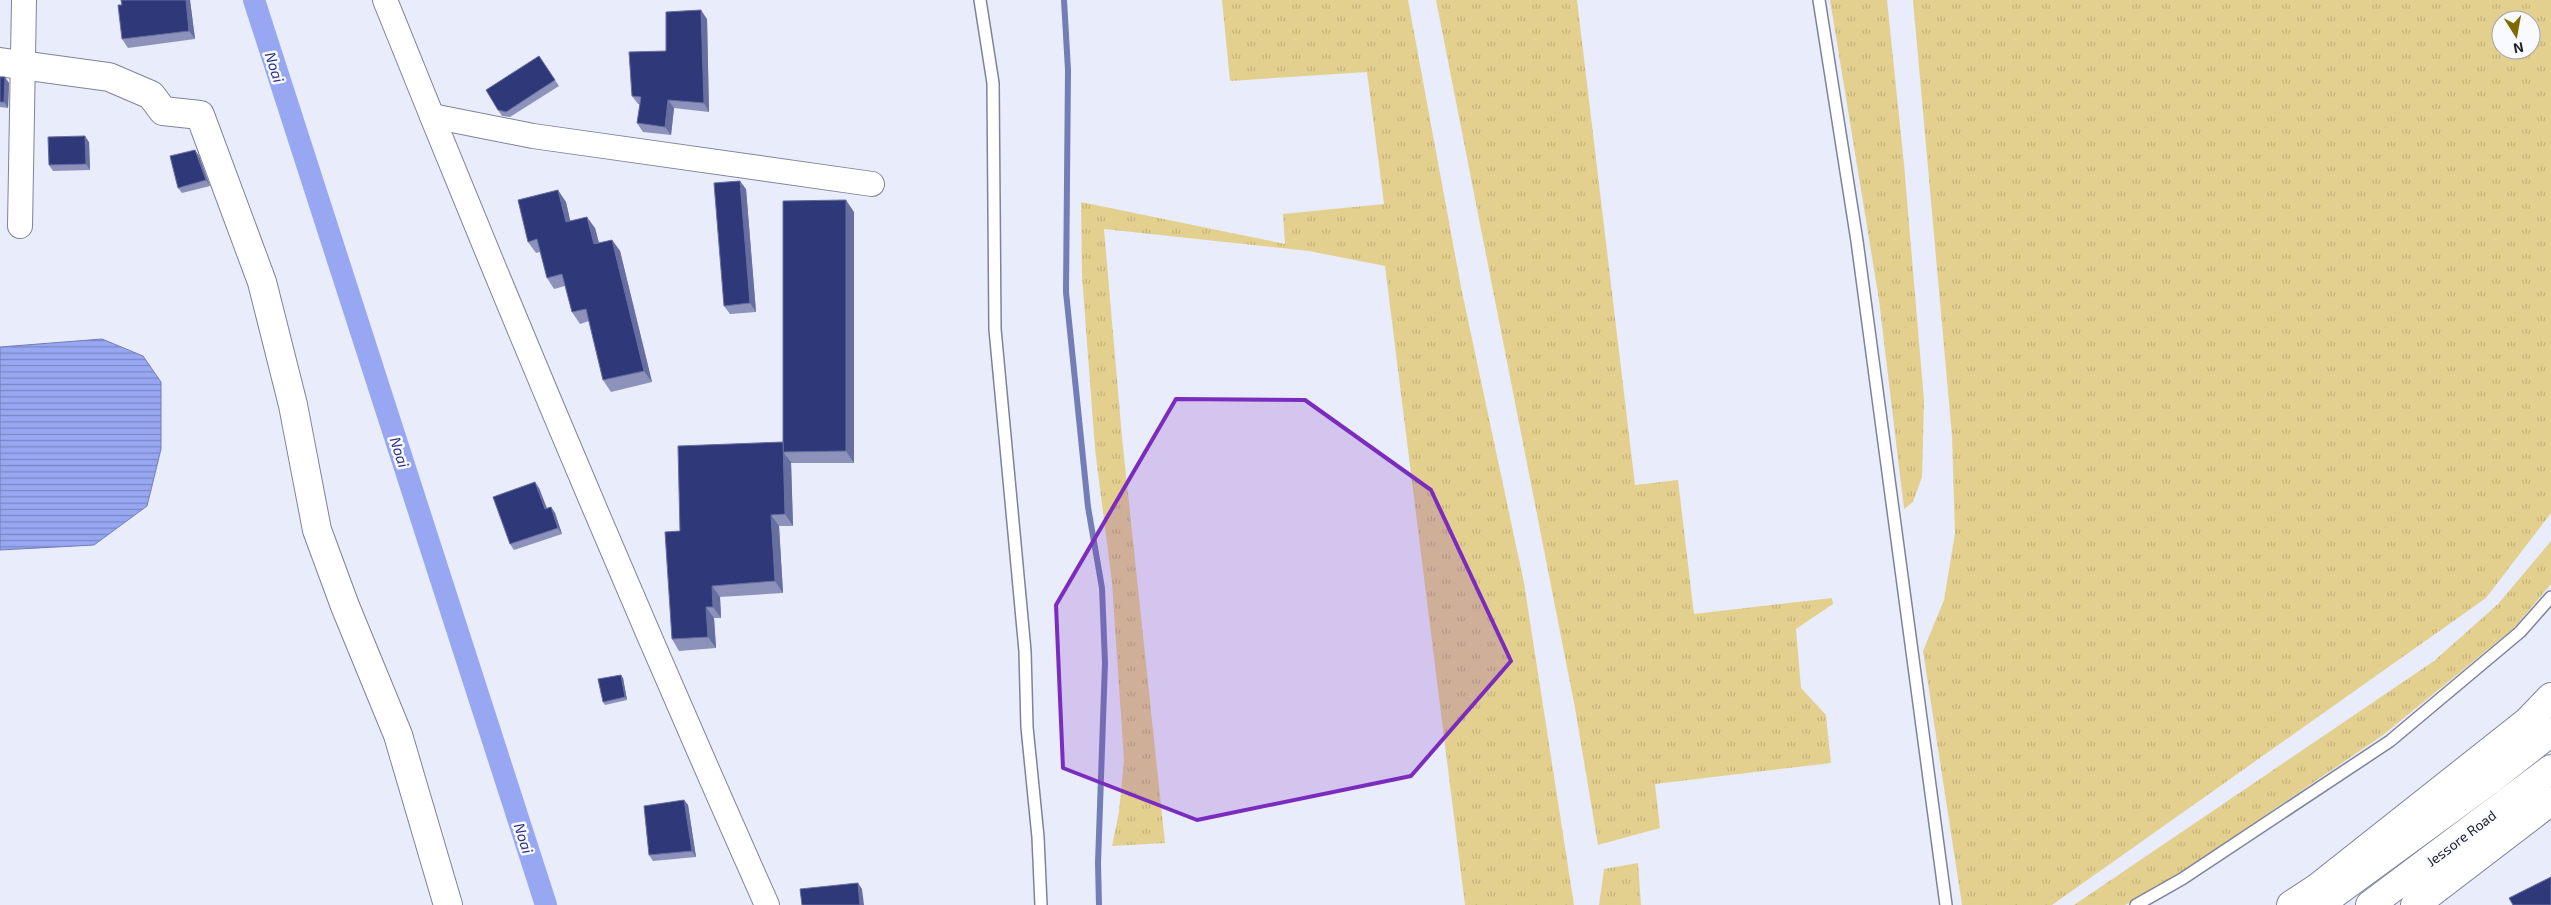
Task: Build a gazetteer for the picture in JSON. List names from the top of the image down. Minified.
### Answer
{"streets":{"main road":["Jessore Road"]},"water":["Noai"],"north":"bottom"}
